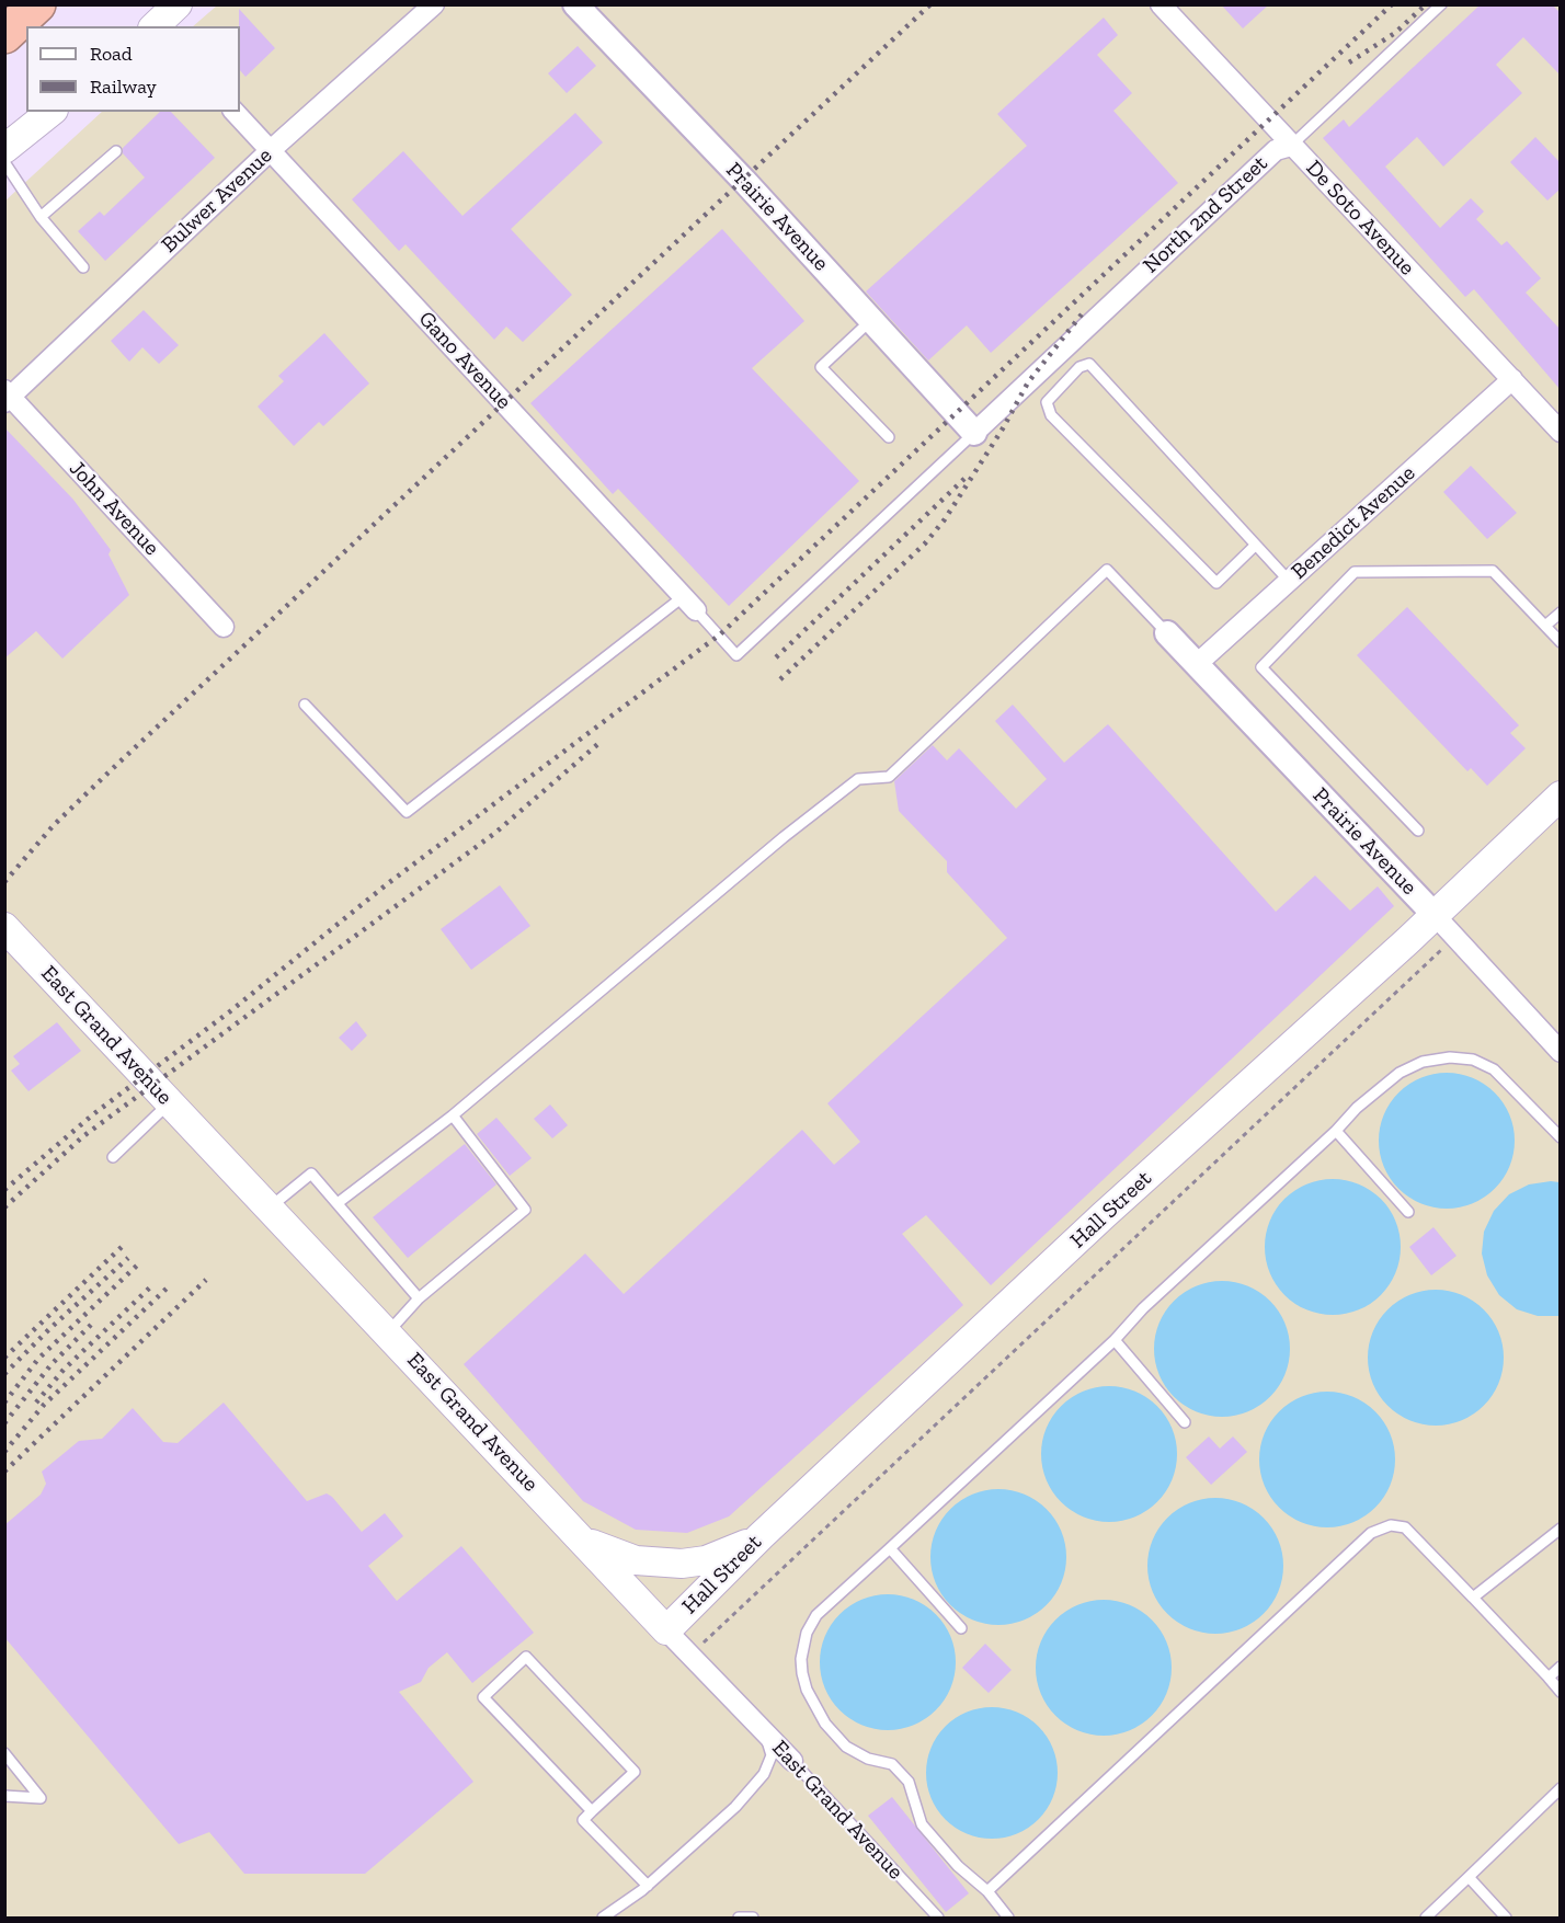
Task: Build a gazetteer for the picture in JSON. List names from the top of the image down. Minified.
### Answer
{"streets":{"main road":["East Grand Avenue","Hall Street"],"street":["Bulwer Avenue","North 2nd Street","Prairie Avenue","De Soto Avenue","Gano Avenue","John Avenue","Benedict Avenue"]},"crossings":[["Bulwer Avenue","Gano Avenue"],["Bulwer Avenue","John Avenue"],["North 2nd Street","Prairie Avenue"],["North 2nd Street","De Soto Avenue"],["Prairie Avenue","Benedict Avenue"],["Prairie Avenue","Hall Street"],["De Soto Avenue","Benedict Avenue"],["East Grand Avenue","Hall Street"]],"legend":["Road","Railway"]}
